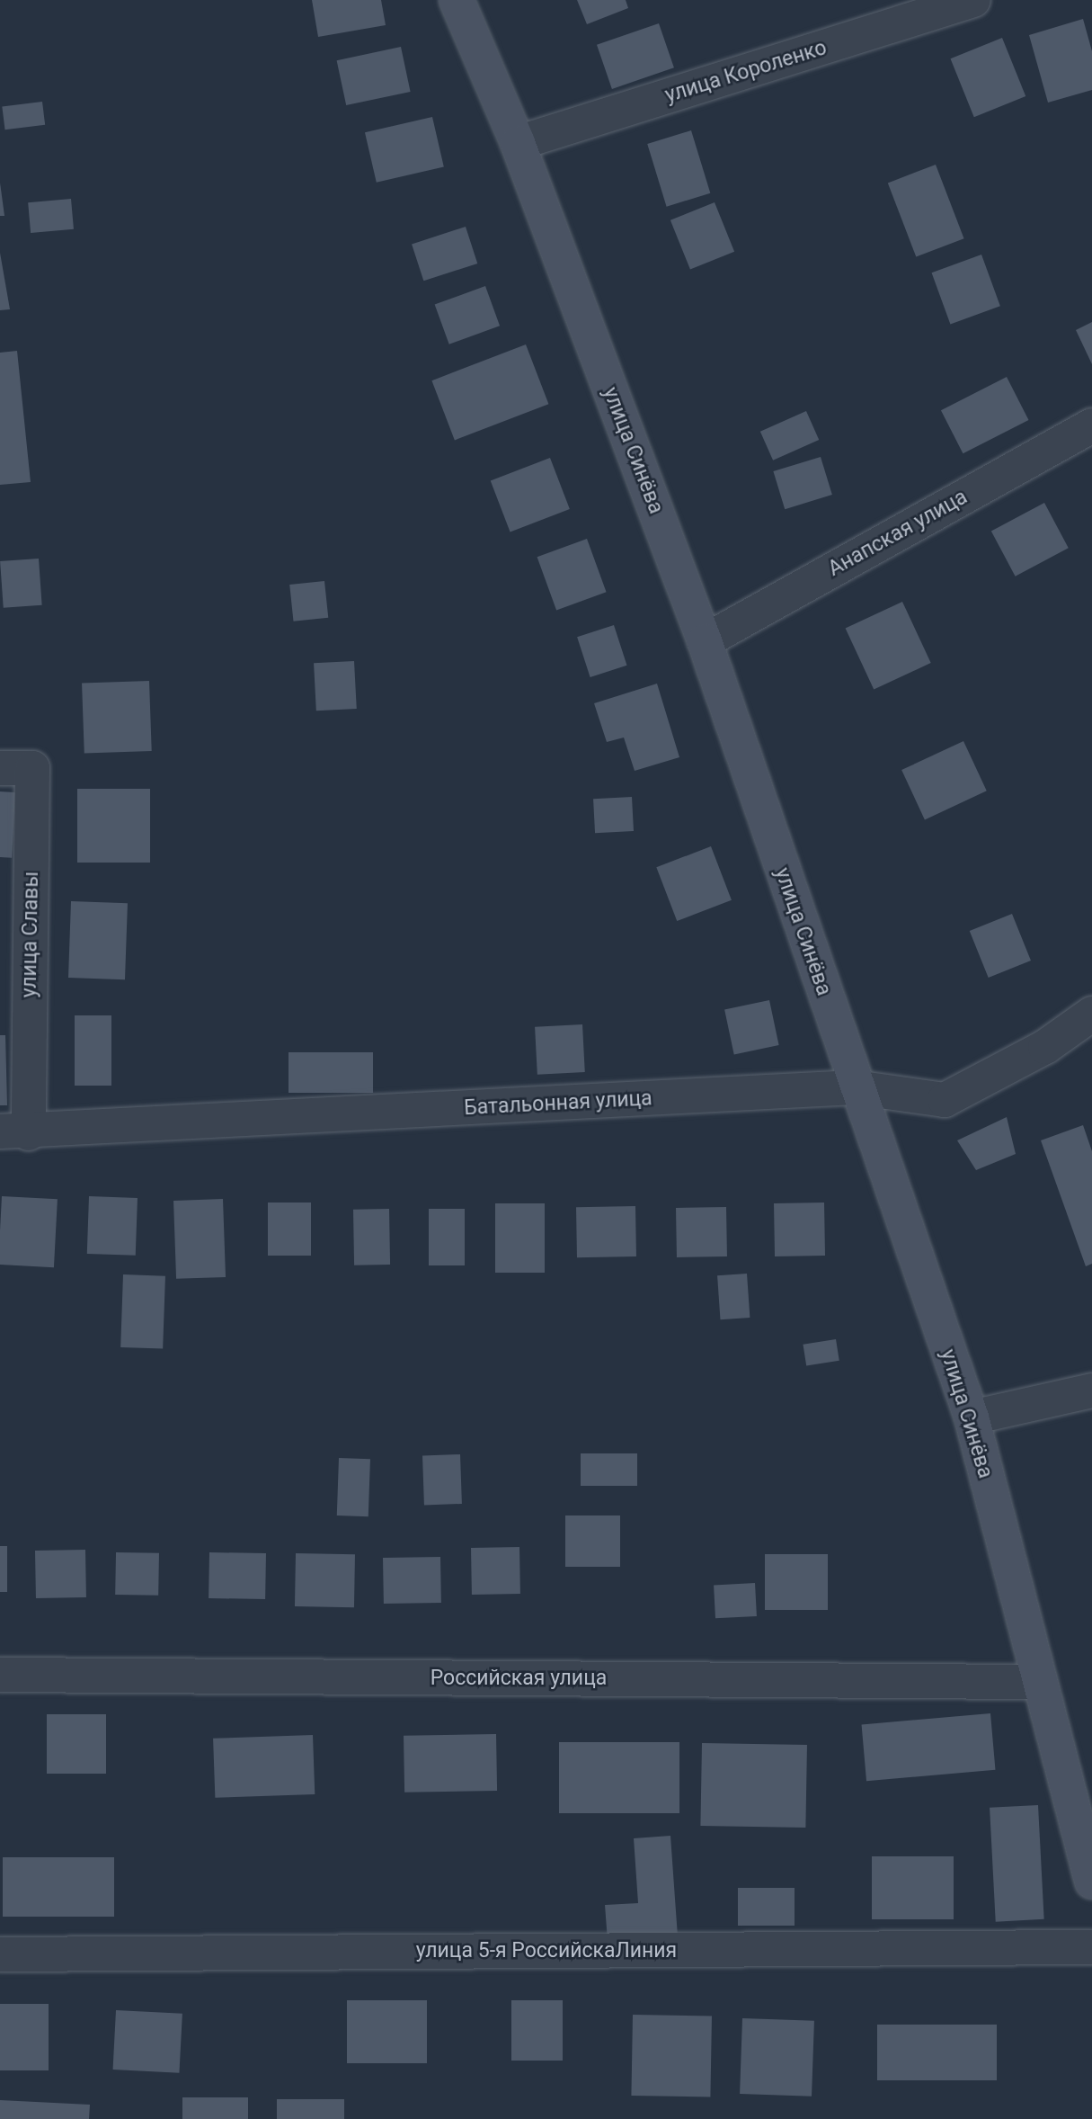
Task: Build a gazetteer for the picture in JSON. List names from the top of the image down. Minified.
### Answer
{"streets":{"main road":["улица Синёва"],"street":["улица Короленко","Анапская улица","улица Славы","Батальонная улица","Российская улица","улица 5-я РоссийскаЛиния"]},"crossings":[["улица Короленко","улица Синёва"],["улица Синёва","Анапская улица"],["улица Синёва","Батальонная улица"],["улица Синёва","Российская улица"],["улица Славы","Батальонная улица"]]}
